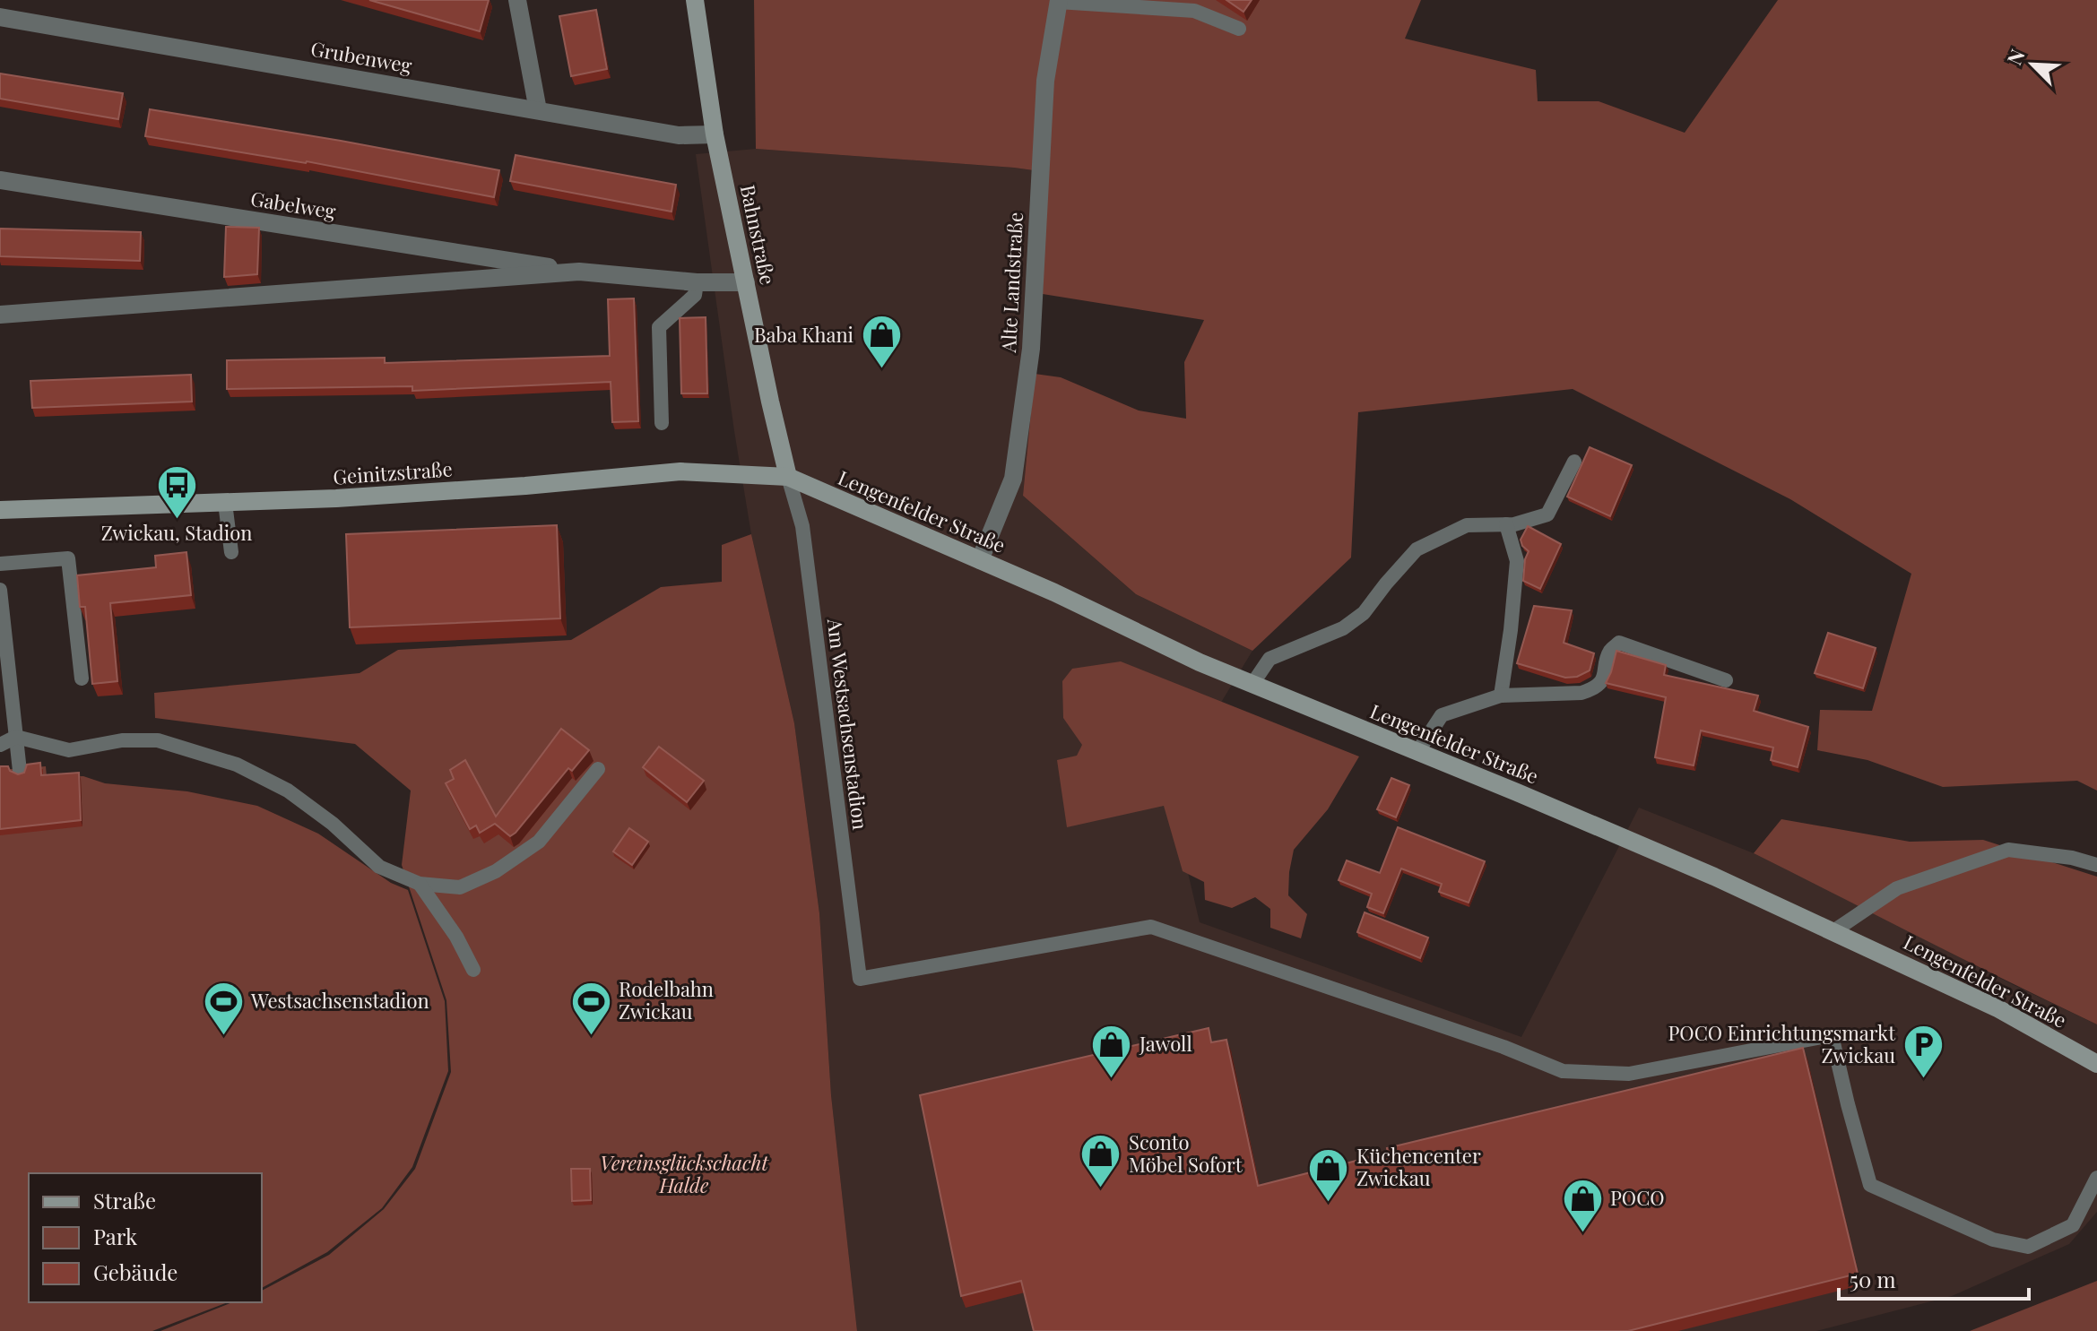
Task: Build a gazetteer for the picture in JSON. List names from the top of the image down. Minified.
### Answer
{"streets":{"main road":["Bahnstraße","Geinitzstraße","Lengenfelder Straße"],"street":["Grubenweg","Gabelweg","Alte Landstraße"],"lane":["Am Westsachsenstadion"]},"crossings":[["Grubenweg","Bahnstraße"],["Gabelweg","Bahnstraße"],["Bahnstraße","Geinitzstraße"],["Bahnstraße","Lengenfelder Straße"],["Bahnstraße","Am Westsachsenstadion"],["Alte Landstraße","Lengenfelder Straße"],["Geinitzstraße","Lengenfelder Straße"],["Geinitzstraße","Am Westsachsenstadion"],["Lengenfelder Straße","Am Westsachsenstadion"]],"parks":["Vereinsglückschacht Halde"],"places":{"shop":["Baba Khani","Jawoll","Sconto Möbel Sofort","Küchencenter Zwickau","POCO"],"bus stop":["Zwickau, Stadion"],"sports":["Westsachsenstadion","Rodelbahn Zwickau"],"parking":["POCO Einrichtungsmarkt Zwickau"]},"legend":["Straße","Park","Gebäude"],"scale_bar":"50 m","north":"top left"}
